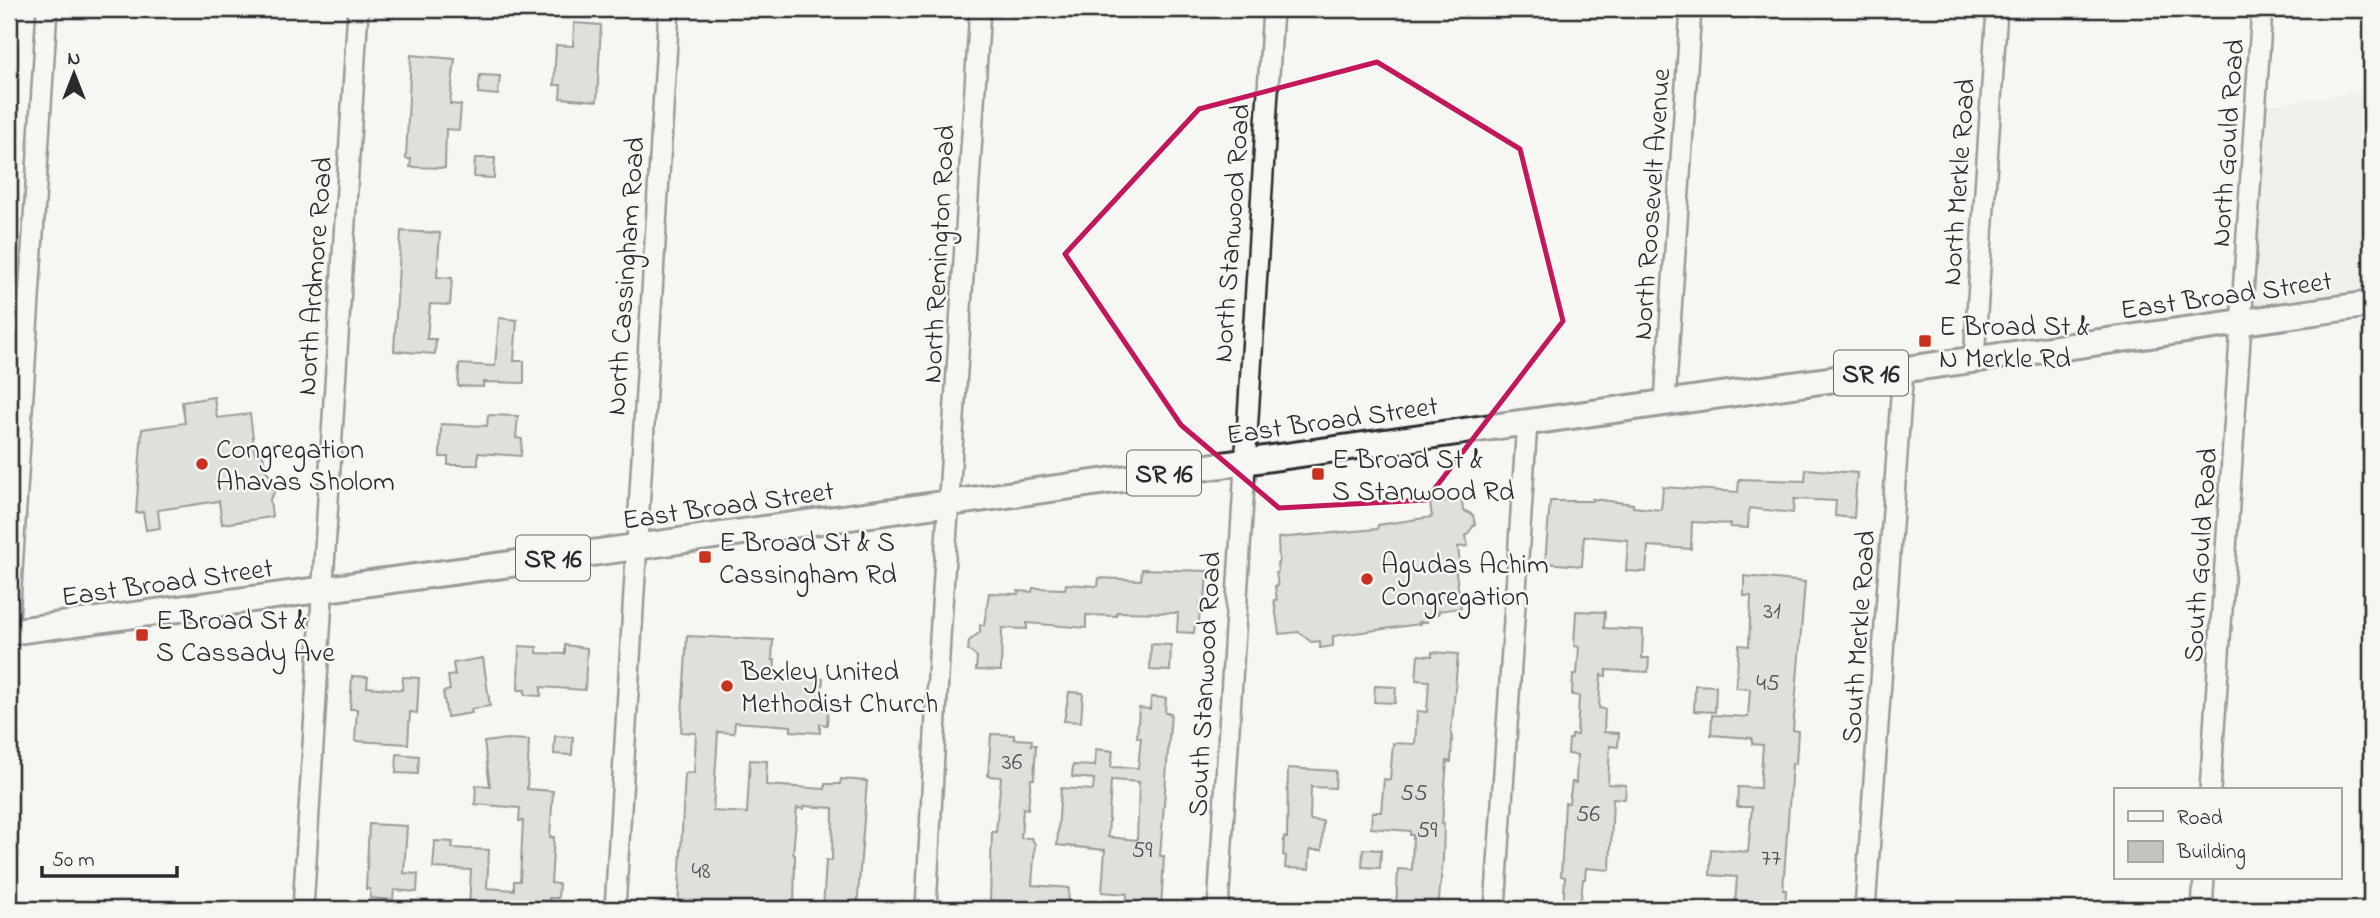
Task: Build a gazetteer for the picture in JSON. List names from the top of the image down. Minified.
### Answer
{"streets":{"main road":["East Broad Street","SR 16"],"street":["North Gould Road","North Merkle Road","North Roosevelt Avenue","North Stanwood Road","North Remington Road","North Ardmore Road","North Cassingham Road","South Gould Road","South Merkle Road","South Stanwood Road"]},"crossings":[["North Gould Road","East Broad Street"],["North Gould Road","South Gould Road"],["North Merkle Road","East Broad Street"],["North Roosevelt Avenue","East Broad Street"],["North Stanwood Road","East Broad Street"],["North Stanwood Road","South Stanwood Road"],["North Remington Road","East Broad Street"],["North Ardmore Road","East Broad Street"],["North Cassingham Road","East Broad Street"],["East Broad Street","South Gould Road"],["East Broad Street","South Merkle Road"],["East Broad Street","South Stanwood Road"]],"places":{"transit":["E Broad St & N Merkle Rd","E Broad St & S Stanwood Rd","E Broad St & S Cassingham Rd","E Broad St & S Cassady Ave"],"other":["Congregation Ahavas Sholom","Agudas Achim Congregation","Bexley United Methodist Church"]},"house_numbers":["31","45","36","55","56","59","59","77","48"],"legend":["Road","Building"],"scale_bar":"50 m","north":"top"}
